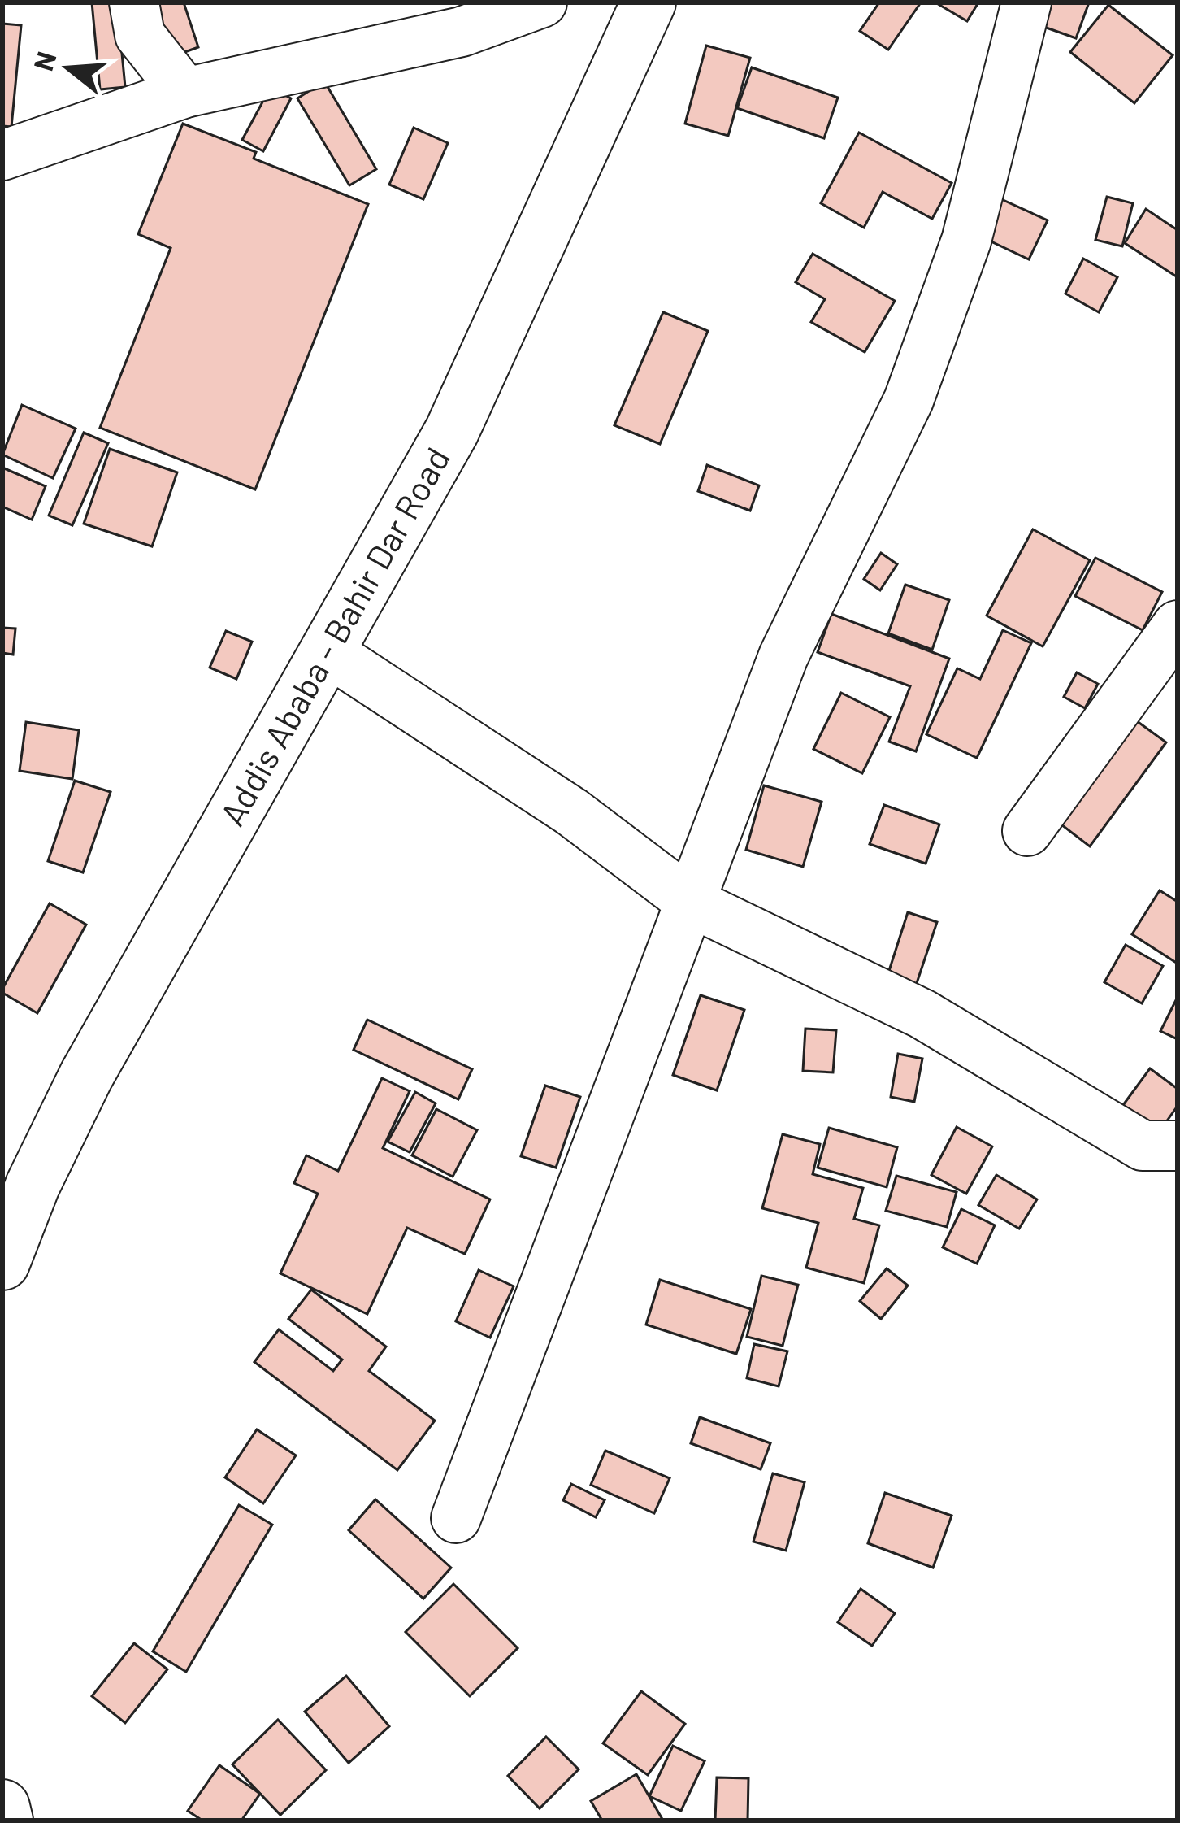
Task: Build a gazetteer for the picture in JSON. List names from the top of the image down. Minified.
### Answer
{"streets":{"highway":["Addis Ababa - Bahir Dar Road"]},"north":"left"}
